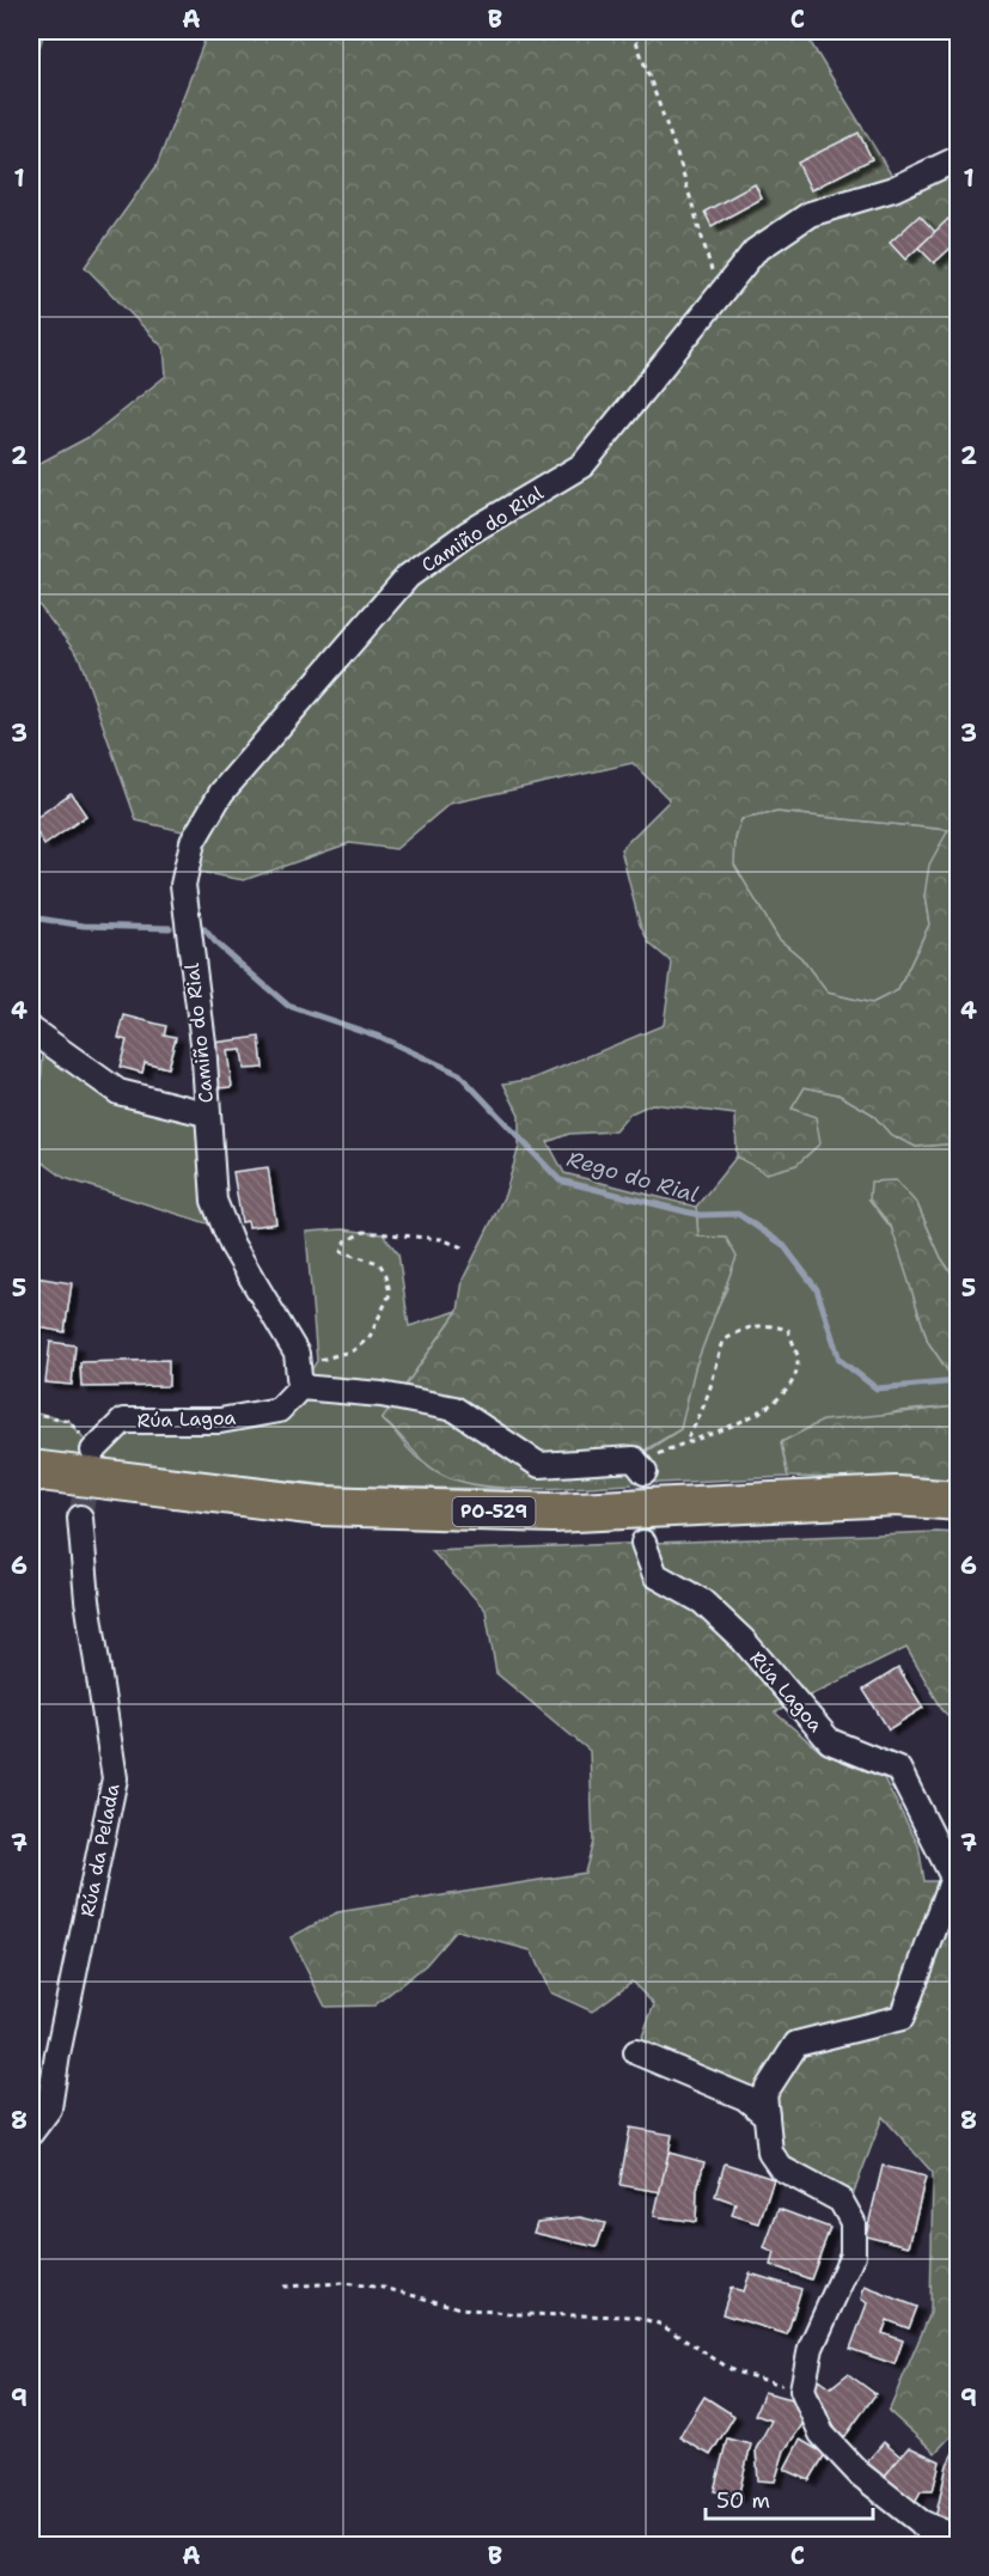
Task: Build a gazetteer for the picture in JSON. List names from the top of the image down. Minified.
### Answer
{"streets":{"main road":["PO-529"],"street":["Camiño do Rial","Rúa Lagoa","Rúa da Pelada"]},"crossings":[["Camiño do Rial","Rúa Lagoa"]],"water":["Rego do Rial"],"scale_bar":"50 m","grid":{"columns":["A","B","C"],"rows":["1","2","3","4","5","6","7","8","9"]}}
